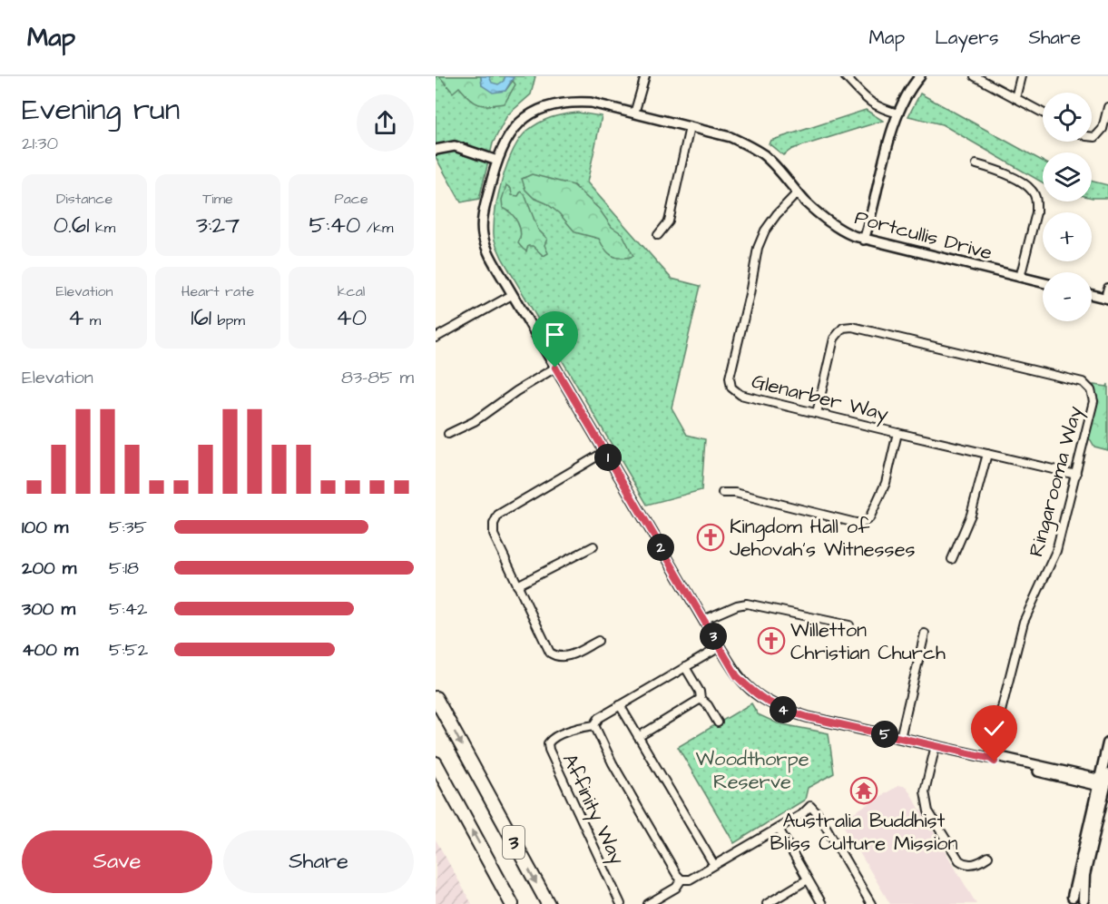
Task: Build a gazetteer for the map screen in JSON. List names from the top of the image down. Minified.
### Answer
{"streets":{"highway":["3"],"street":["Portcullis Drive","Glenarber Way","Ringarooma Way","Affinity Way"]},"crossings":[["Portcullis Drive","Glenarber Way"],["Portcullis Drive","Ringarooma Way"],["Glenarber Way","Ringarooma Way"]],"parks":["Woodthorpe Reserve"],"places":{"church":["Kingdom Hall of Jehovah's Witnesses","Willetton Christian Church"],"temple":["Australia Buddhist Bliss Culture Mission"]},"page":{"header":"Map","nav":["Map","Layers","Share"],"heading":["Evening run","21:30"],"map_buttons":["+","−"],"stats":[["Distance","0.61 km"],["Time","3:27"],["Pace","5:40 /km"],["Elevation","4 m"],["Heart rate","161 bpm"],["kcal","40"]],"chart":["Elevation","83–85 m"],"pins":["1","2","3","4","5"],"list":[{"name":"100 m","note":"5:35"},{"name":"200 m","note":"5:18"},{"name":"300 m","note":"5:42"},{"name":"400 m","note":"5:52"}],"buttons":["Save","Share"]}}
